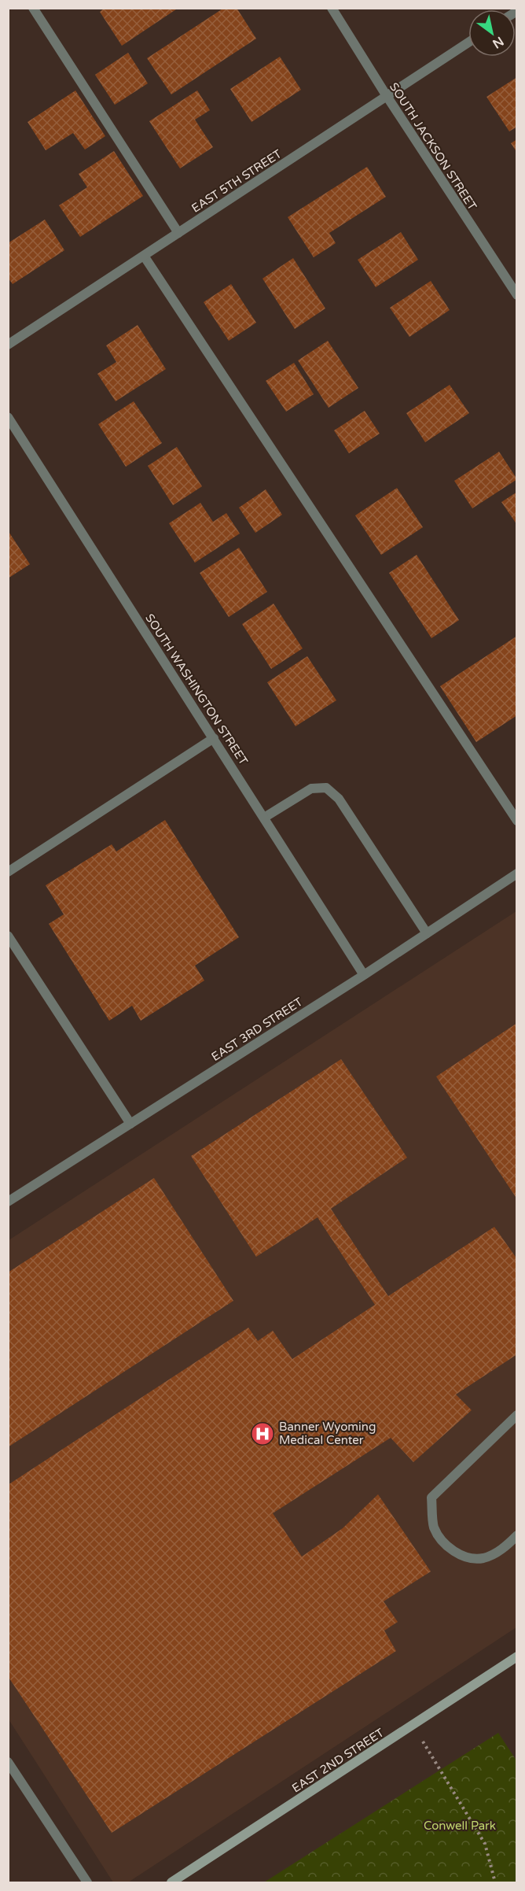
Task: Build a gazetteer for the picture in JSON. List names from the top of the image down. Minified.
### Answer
{"streets":{"main road":["EAST 2ND STREET"],"street":["SOUTH JACKSON STREET","EAST 5TH STREET","SOUTH WASHINGTON STREET","EAST 3RD STREET"]},"crossings":[["SOUTH JACKSON STREET","EAST 5TH STREET"],["SOUTH WASHINGTON STREET","EAST 3RD STREET"]],"parks":["Conwell Park"],"places":{"hospital":["Banner Wyoming Medical Center"]},"north":"bottom right"}
